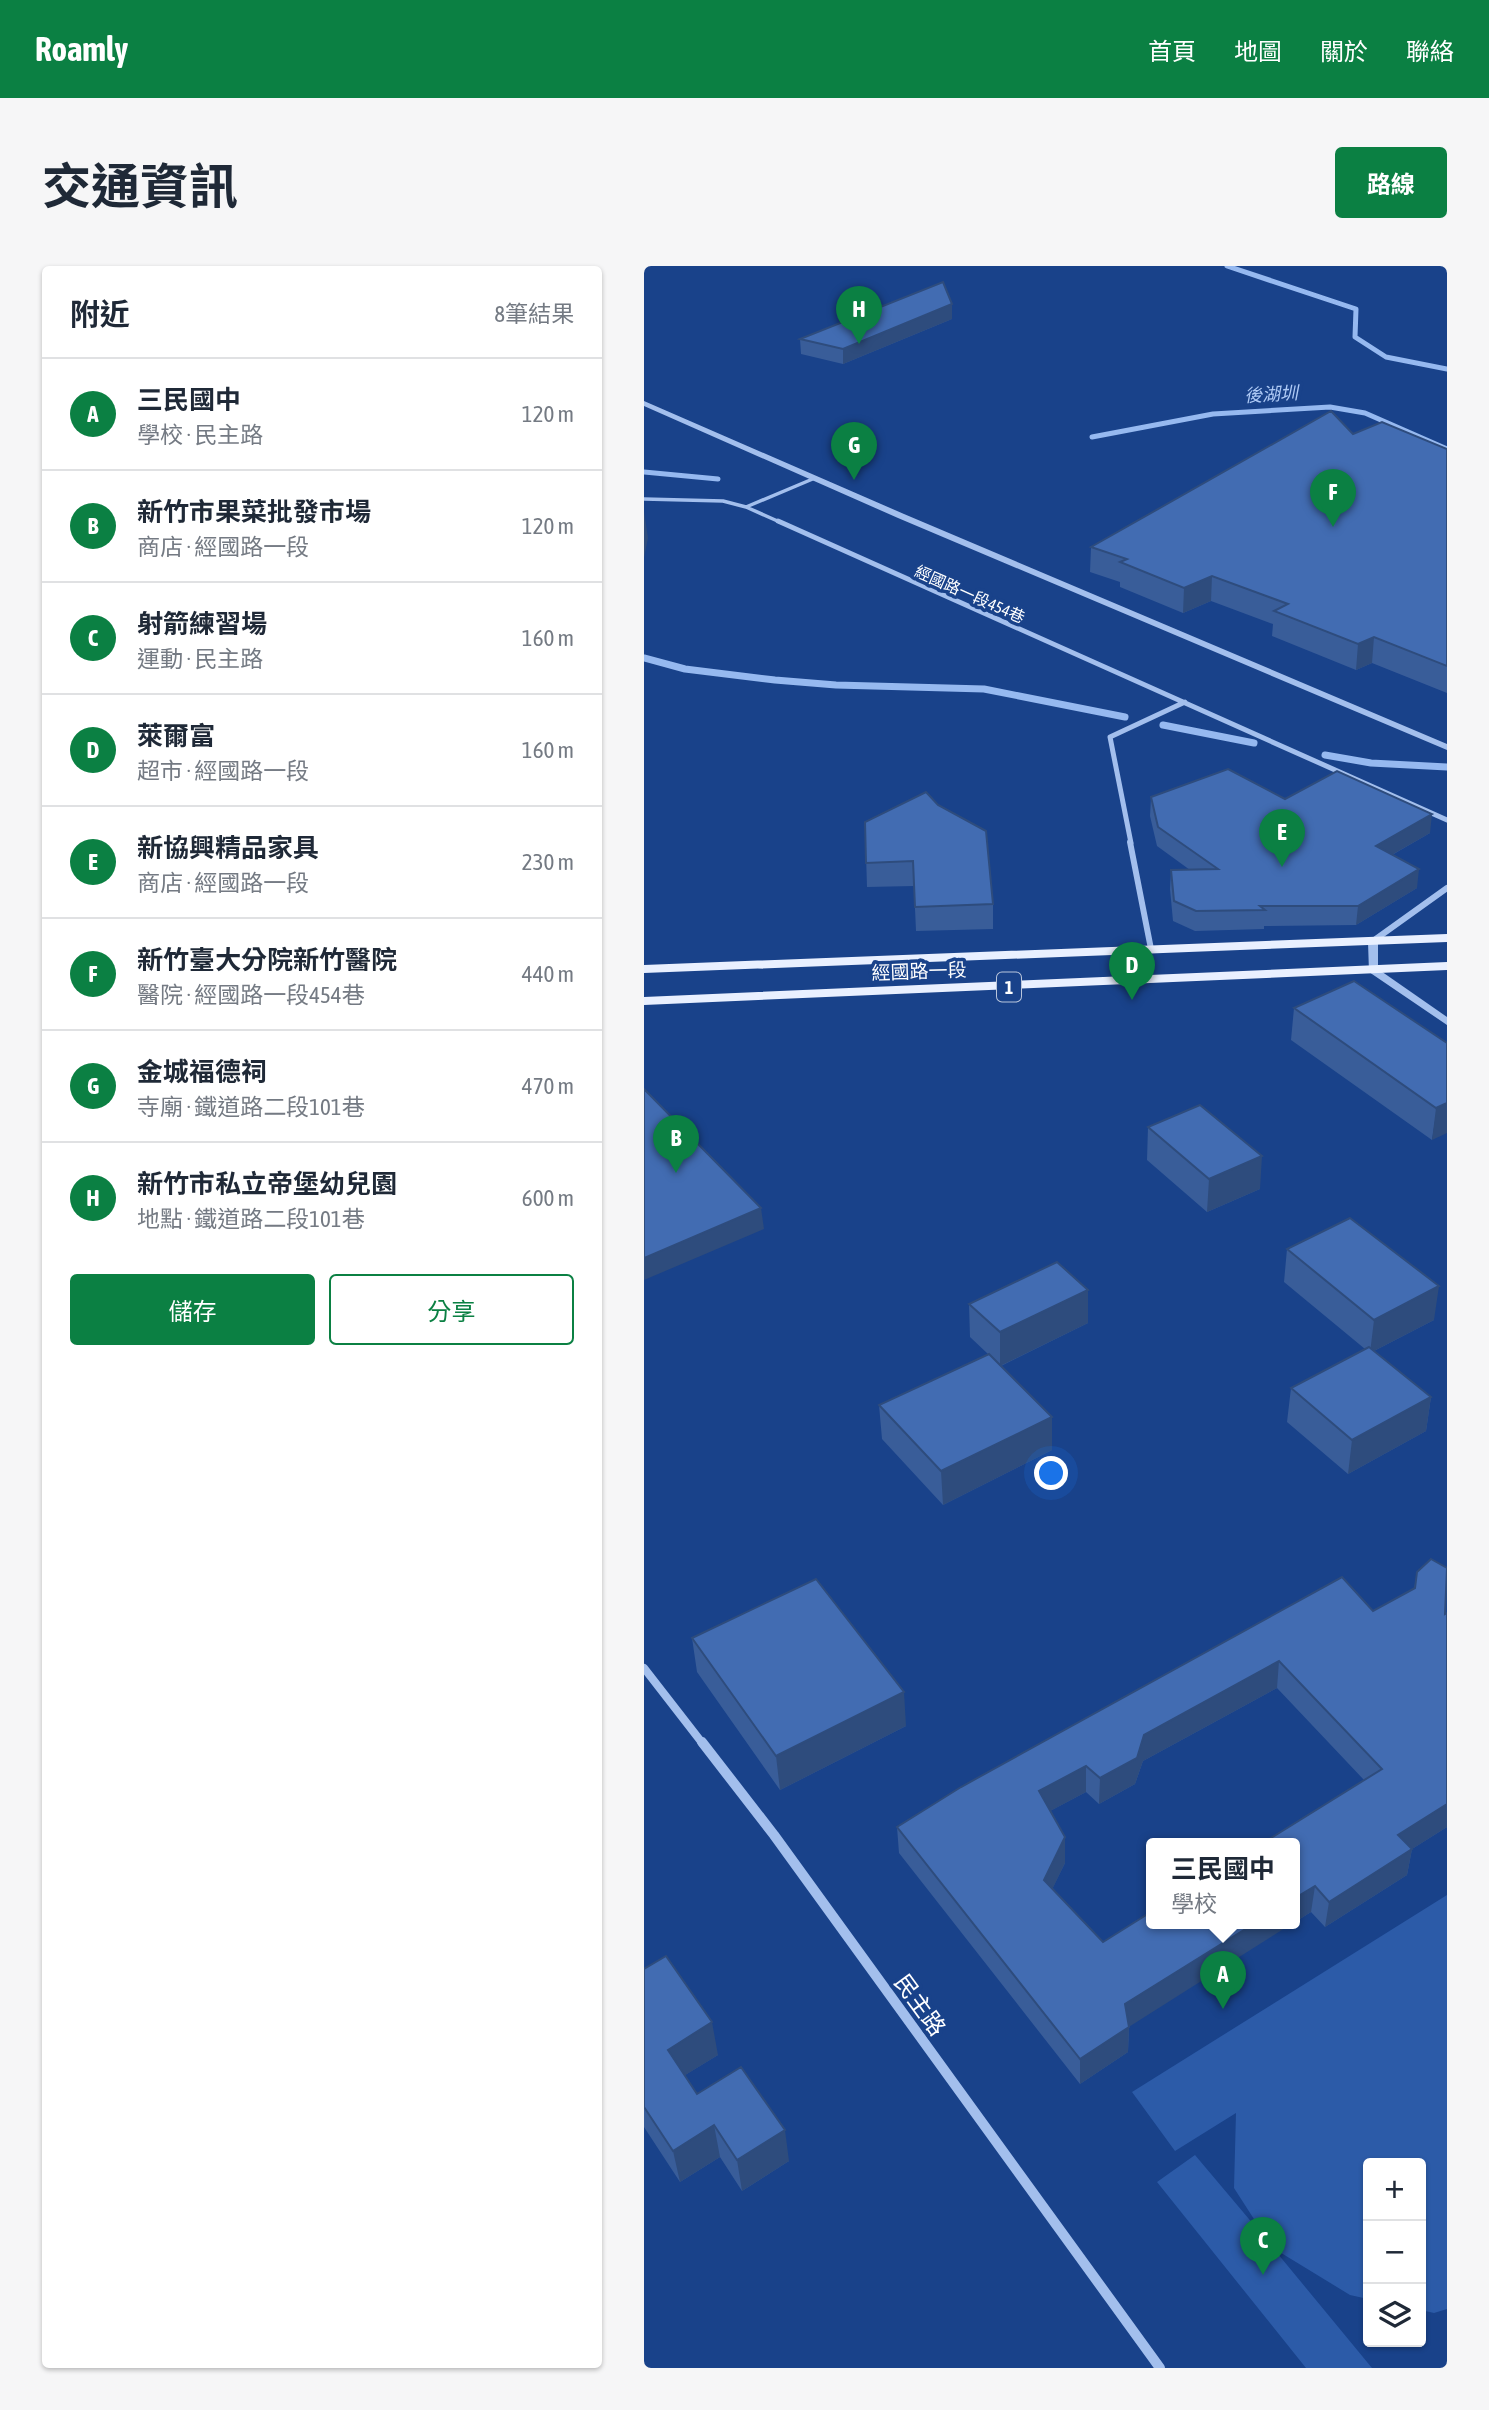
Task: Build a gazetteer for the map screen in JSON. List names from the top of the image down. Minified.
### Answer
{"streets":{"main road":["經國路一段","1"],"street":["經國路一段454巷","民主路"]},"water":["後湖圳"],"page":{"header":"Roamly","nav":["首頁","地圖","關於","聯絡"],"title":"交通資訊","buttons":["路線",["儲存","分享"]],"heading":["附近","8筆結果"],"pins":["H","G","F","E","D","B","A","C"],"list":[{"mark":"A","name":"三民國中","note":"學校 · 民主路","value":"120 m"},{"mark":"B","name":"新竹市果菜批發市場","note":"商店 · 經國路一段","value":"120 m"},{"mark":"C","name":"射箭練習場","note":"運動 · 民主路","value":"160 m"},{"mark":"D","name":"萊爾富","note":"超市 · 經國路一段","value":"160 m"},{"mark":"E","name":"新協興精品家具","note":"商店 · 經國路一段","value":"230 m"},{"mark":"F","name":"新竹臺大分院新竹醫院","note":"醫院 · 經國路一段454巷","value":"440 m"},{"mark":"G","name":"金城福德祠","note":"寺廟 · 鐵道路二段101巷","value":"470 m"},{"mark":"H","name":"新竹市私立帝堡幼兒園","note":"地點 · 鐵道路二段101巷","value":"600 m"}],"popup":["三民國中","學校"],"map_buttons":["+","−"]}}
